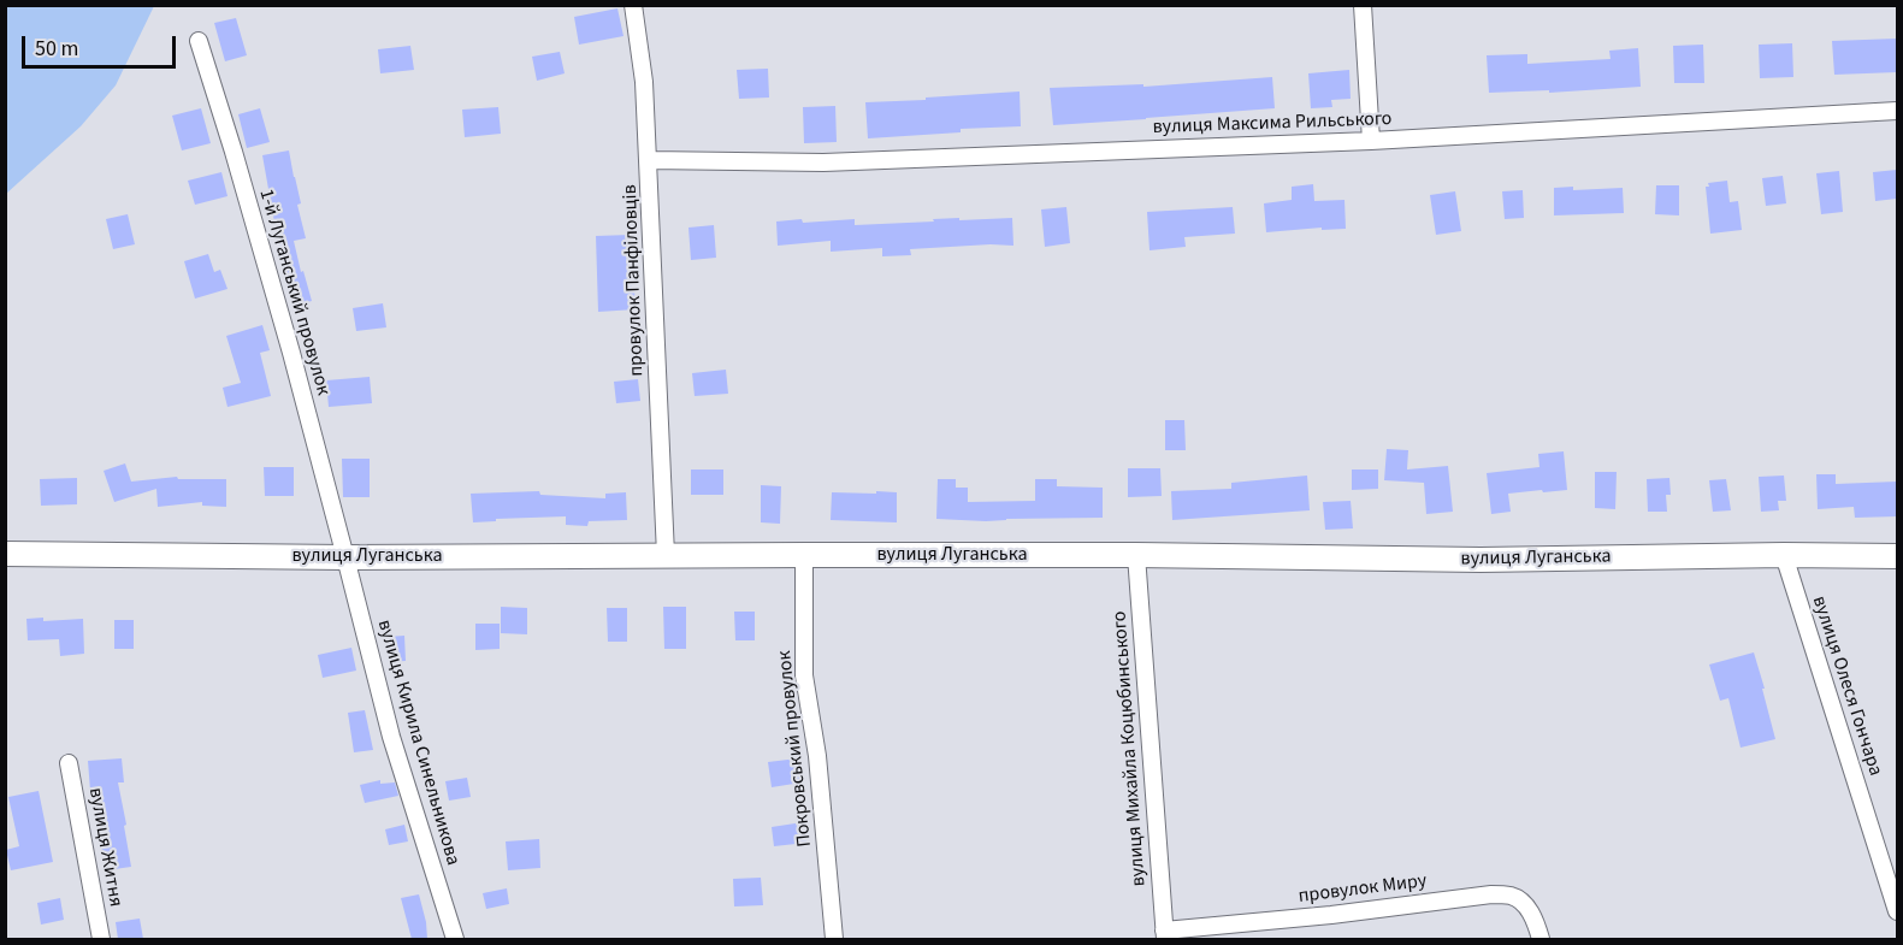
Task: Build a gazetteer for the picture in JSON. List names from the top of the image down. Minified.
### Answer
{"streets":{"main road":["вулиця Луганська"],"street":["вулиця Максима Рильського","провулок Панфіловців","1-й Луганський провулок","вулиця Олеся Гончара","вулиця Кирила Синельникова","Покровський провулок","вулиця Михайла Коцюбинського","вулиця Житня","провулок Миру"]},"crossings":[["вулиця Максима Рильського","провулок Панфіловців"],["провулок Панфіловців","вулиця Луганська"],["1-й Луганський провулок","вулиця Луганська"],["1-й Луганський провулок","вулиця Кирила Синельникова"],["вулиця Луганська","вулиця Олеся Гончара"],["вулиця Луганська","вулиця Кирила Синельникова"],["вулиця Луганська","Покровський провулок"],["вулиця Луганська","вулиця Михайла Коцюбинського"],["вулиця Михайла Коцюбинського","провулок Миру"]],"scale_bar":"50 m"}
